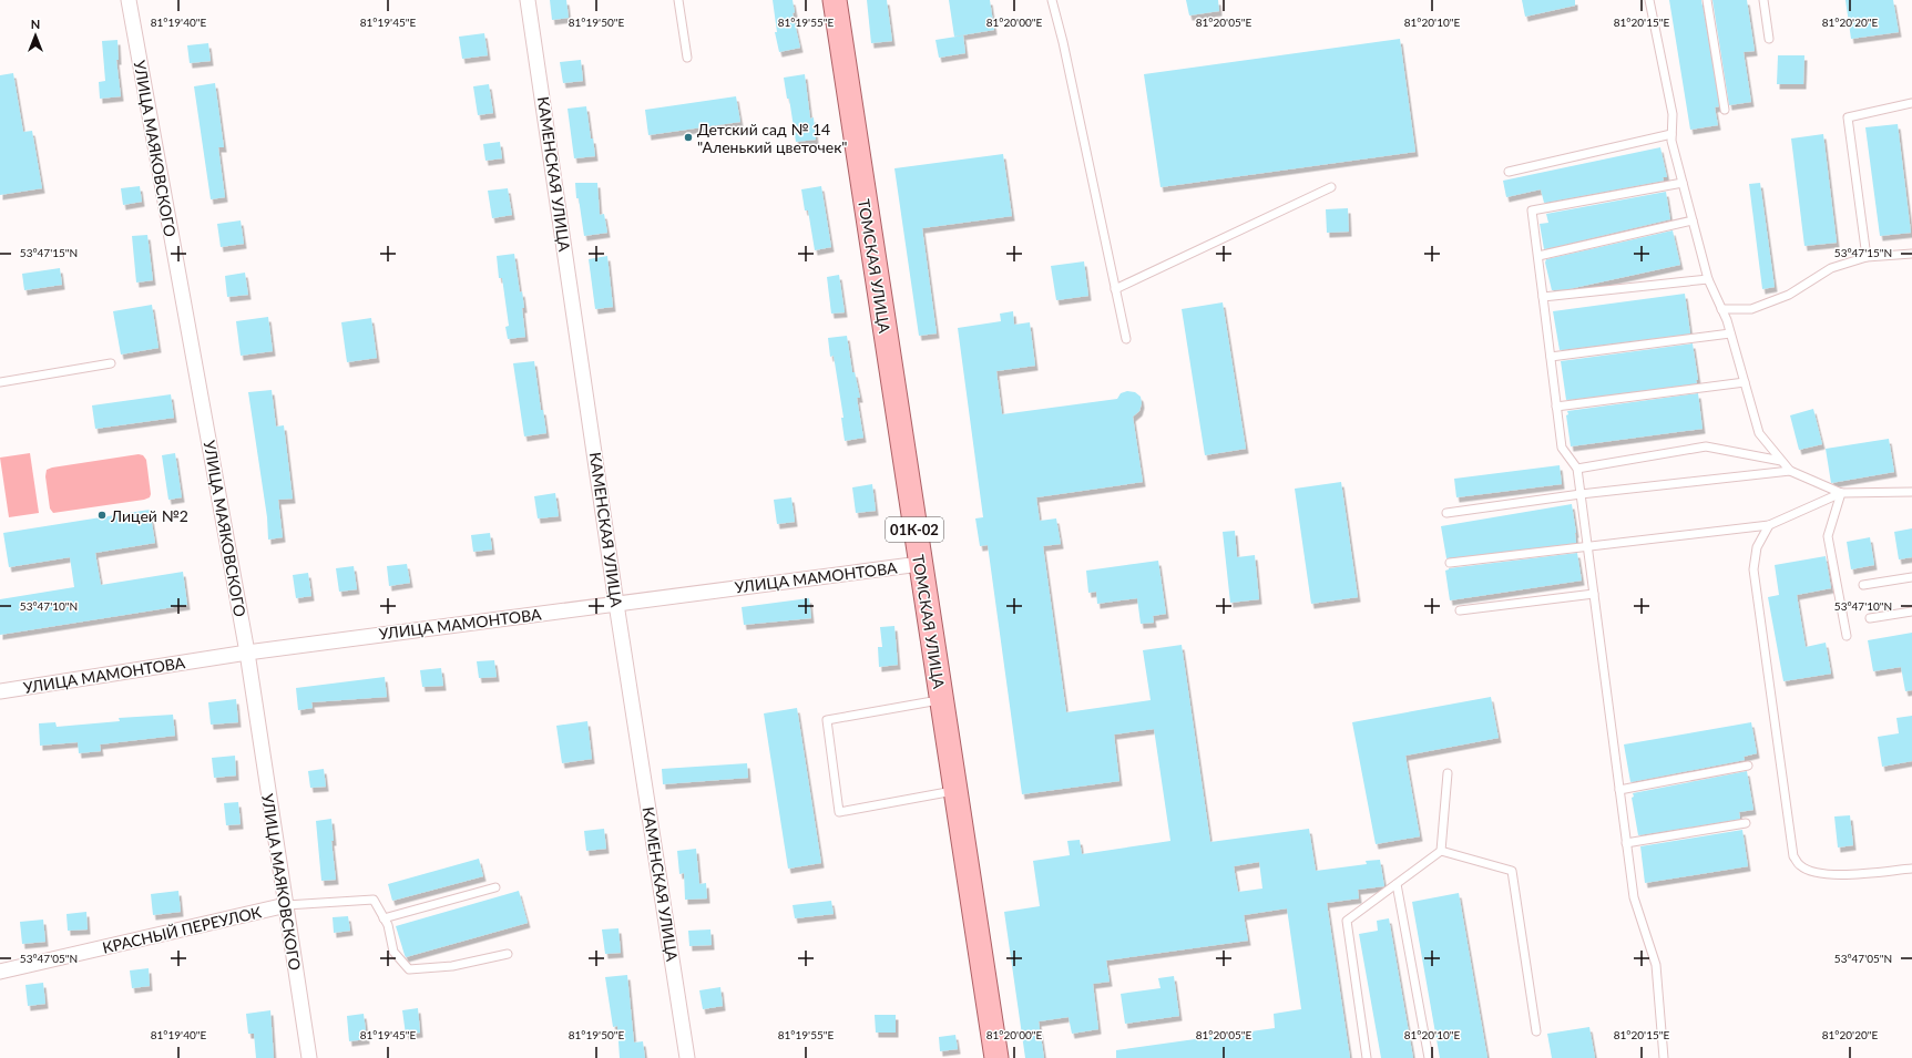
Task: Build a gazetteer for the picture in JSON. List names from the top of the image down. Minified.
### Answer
{"streets":{"main road":["ТОМСКАЯ УЛИЦА","01К-02"],"street":["УЛИЦА МАЯКОВСКОГО","КАМЕНСКАЯ УЛИЦА","УЛИЦА МАМОНТОВА","КРАСНЫЙ ПЕРЕУЛОК"]},"crossings":[["УЛИЦА МАЯКОВСКОГО","УЛИЦА МАМОНТОВА"],["УЛИЦА МАЯКОВСКОГО","КРАСНЫЙ ПЕРЕУЛОК"],["КАМЕНСКАЯ УЛИЦА","УЛИЦА МАМОНТОВА"],["ТОМСКАЯ УЛИЦА","УЛИЦА МАМОНТОВА"]],"places":["Детский сад № 14 \"Аленький цветочек\"","Лицей №2"],"north":"top","coordinates":["81°19'40\"E","81°19'45\"E","81°19'50\"E","81°19'55\"E","81°20'00\"E","81°20'05\"E","81°20'10\"E","81°20'15\"E","81°20'20\"E","53°47'15\"N","53°47'10\"N","53°47'05\"N"]}
